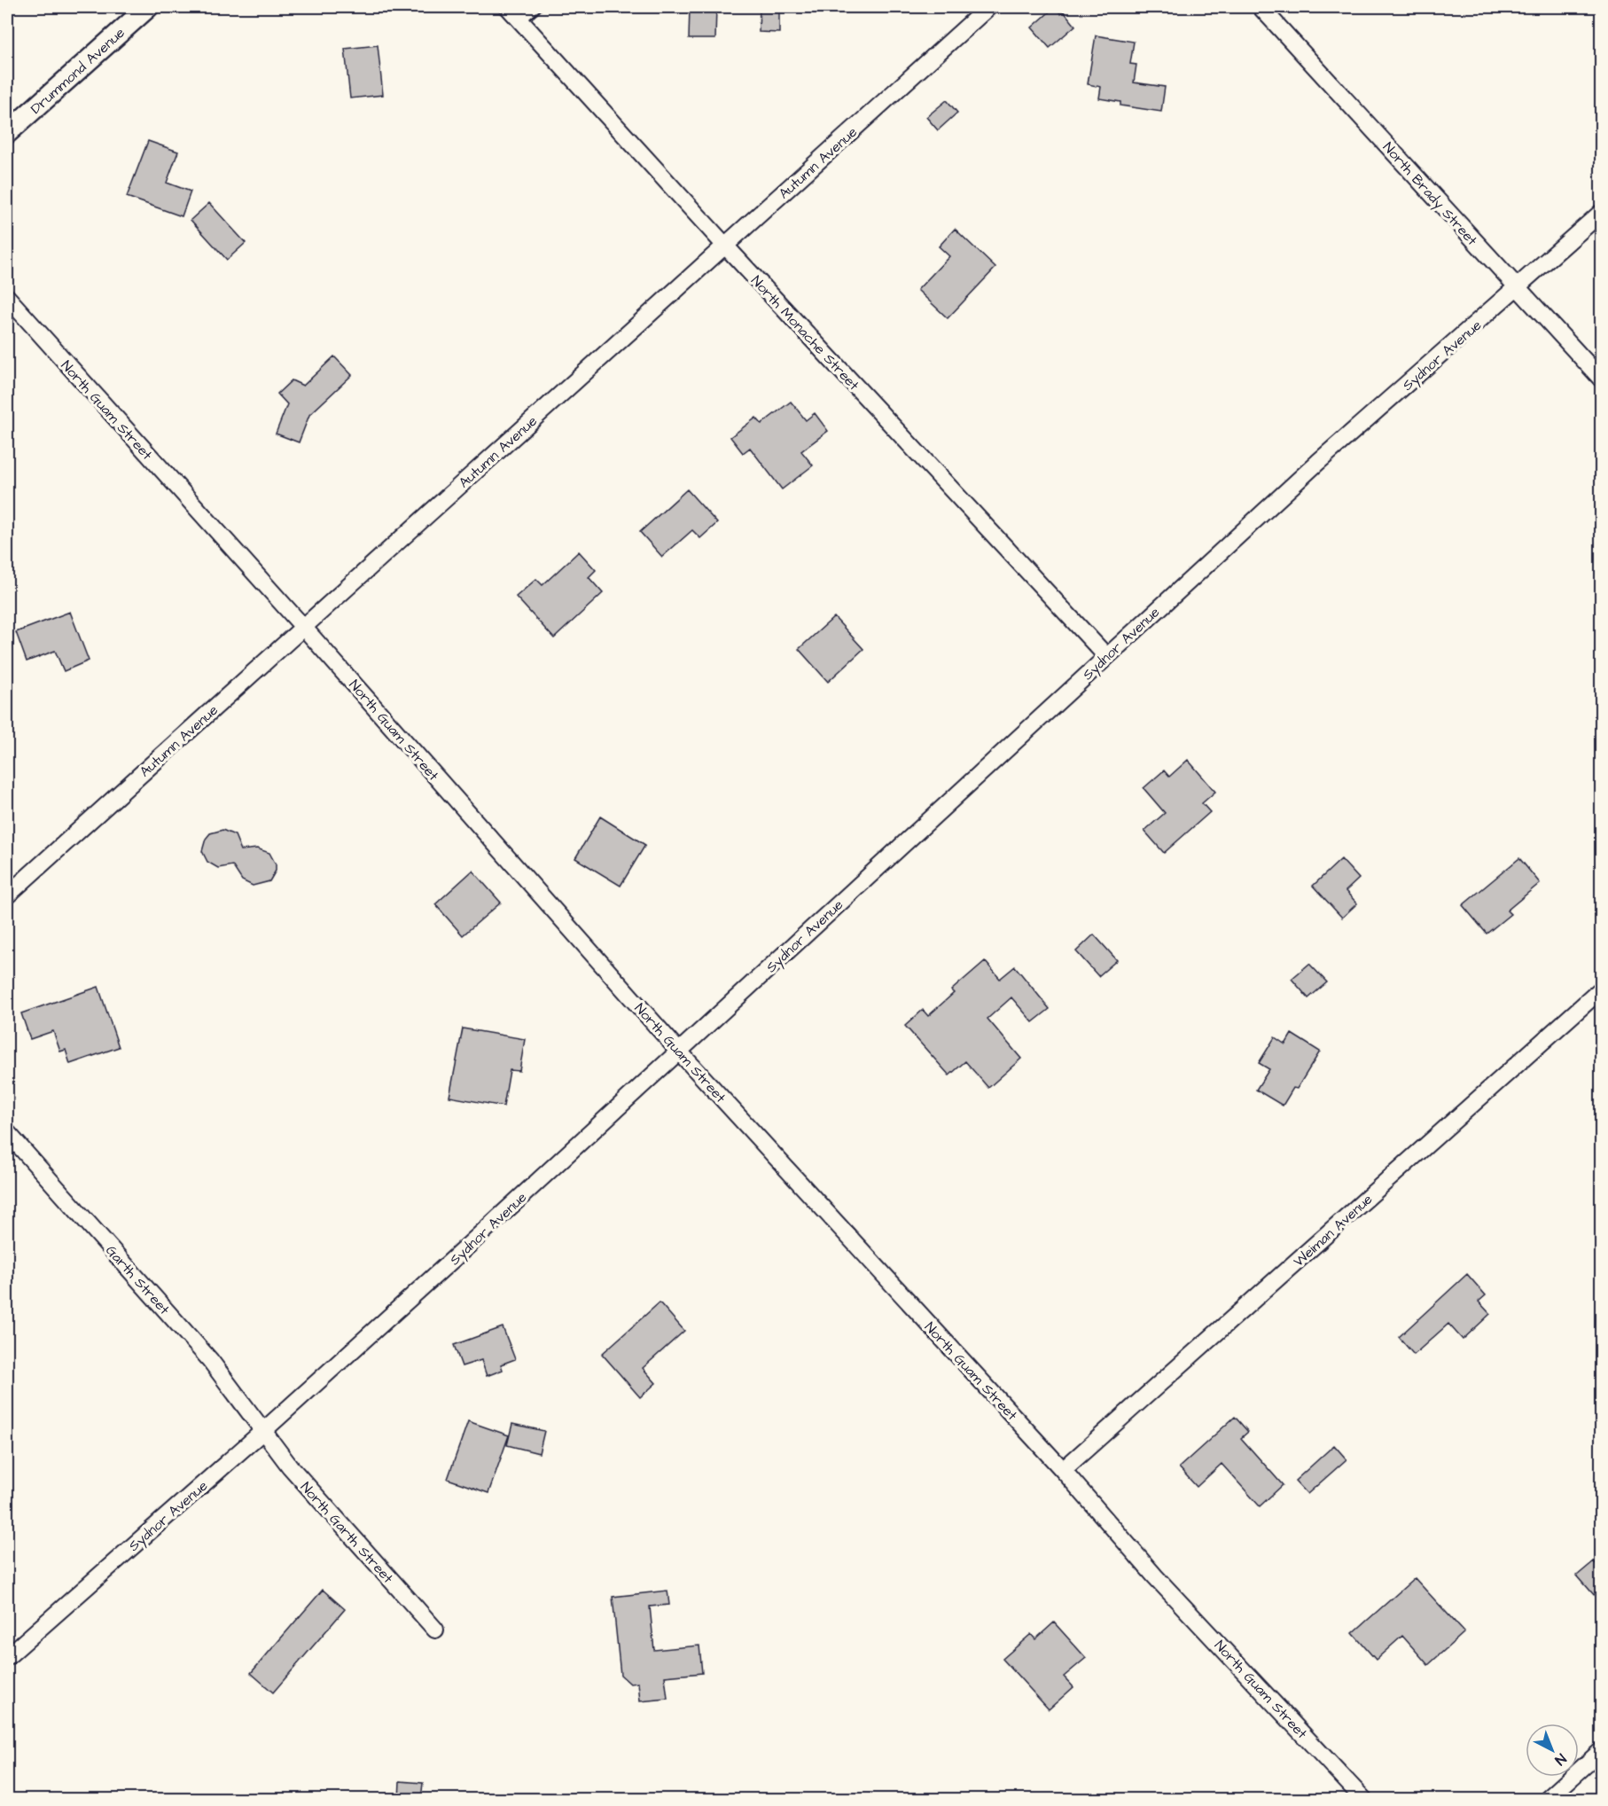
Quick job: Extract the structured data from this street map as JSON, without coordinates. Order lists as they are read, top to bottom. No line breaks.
{"streets":{"street":["Drummond Avenue","Autumn Avenue","North Brady Street","North Monache Street","Sydnor Avenue","North Guam Street","Weiman Avenue","Garth Street","North Garth Street"]},"crossings":[["Autumn Avenue","North Monache Street"],["Autumn Avenue","North Guam Street"],["North Brady Street","Sydnor Avenue"],["North Monache Street","Sydnor Avenue"],["Sydnor Avenue","North Guam Street"],["Sydnor Avenue","Garth Street"],["Sydnor Avenue","North Garth Street"],["North Guam Street","Weiman Avenue"],["Garth Street","North Garth Street"]],"north":"bottom right"}
